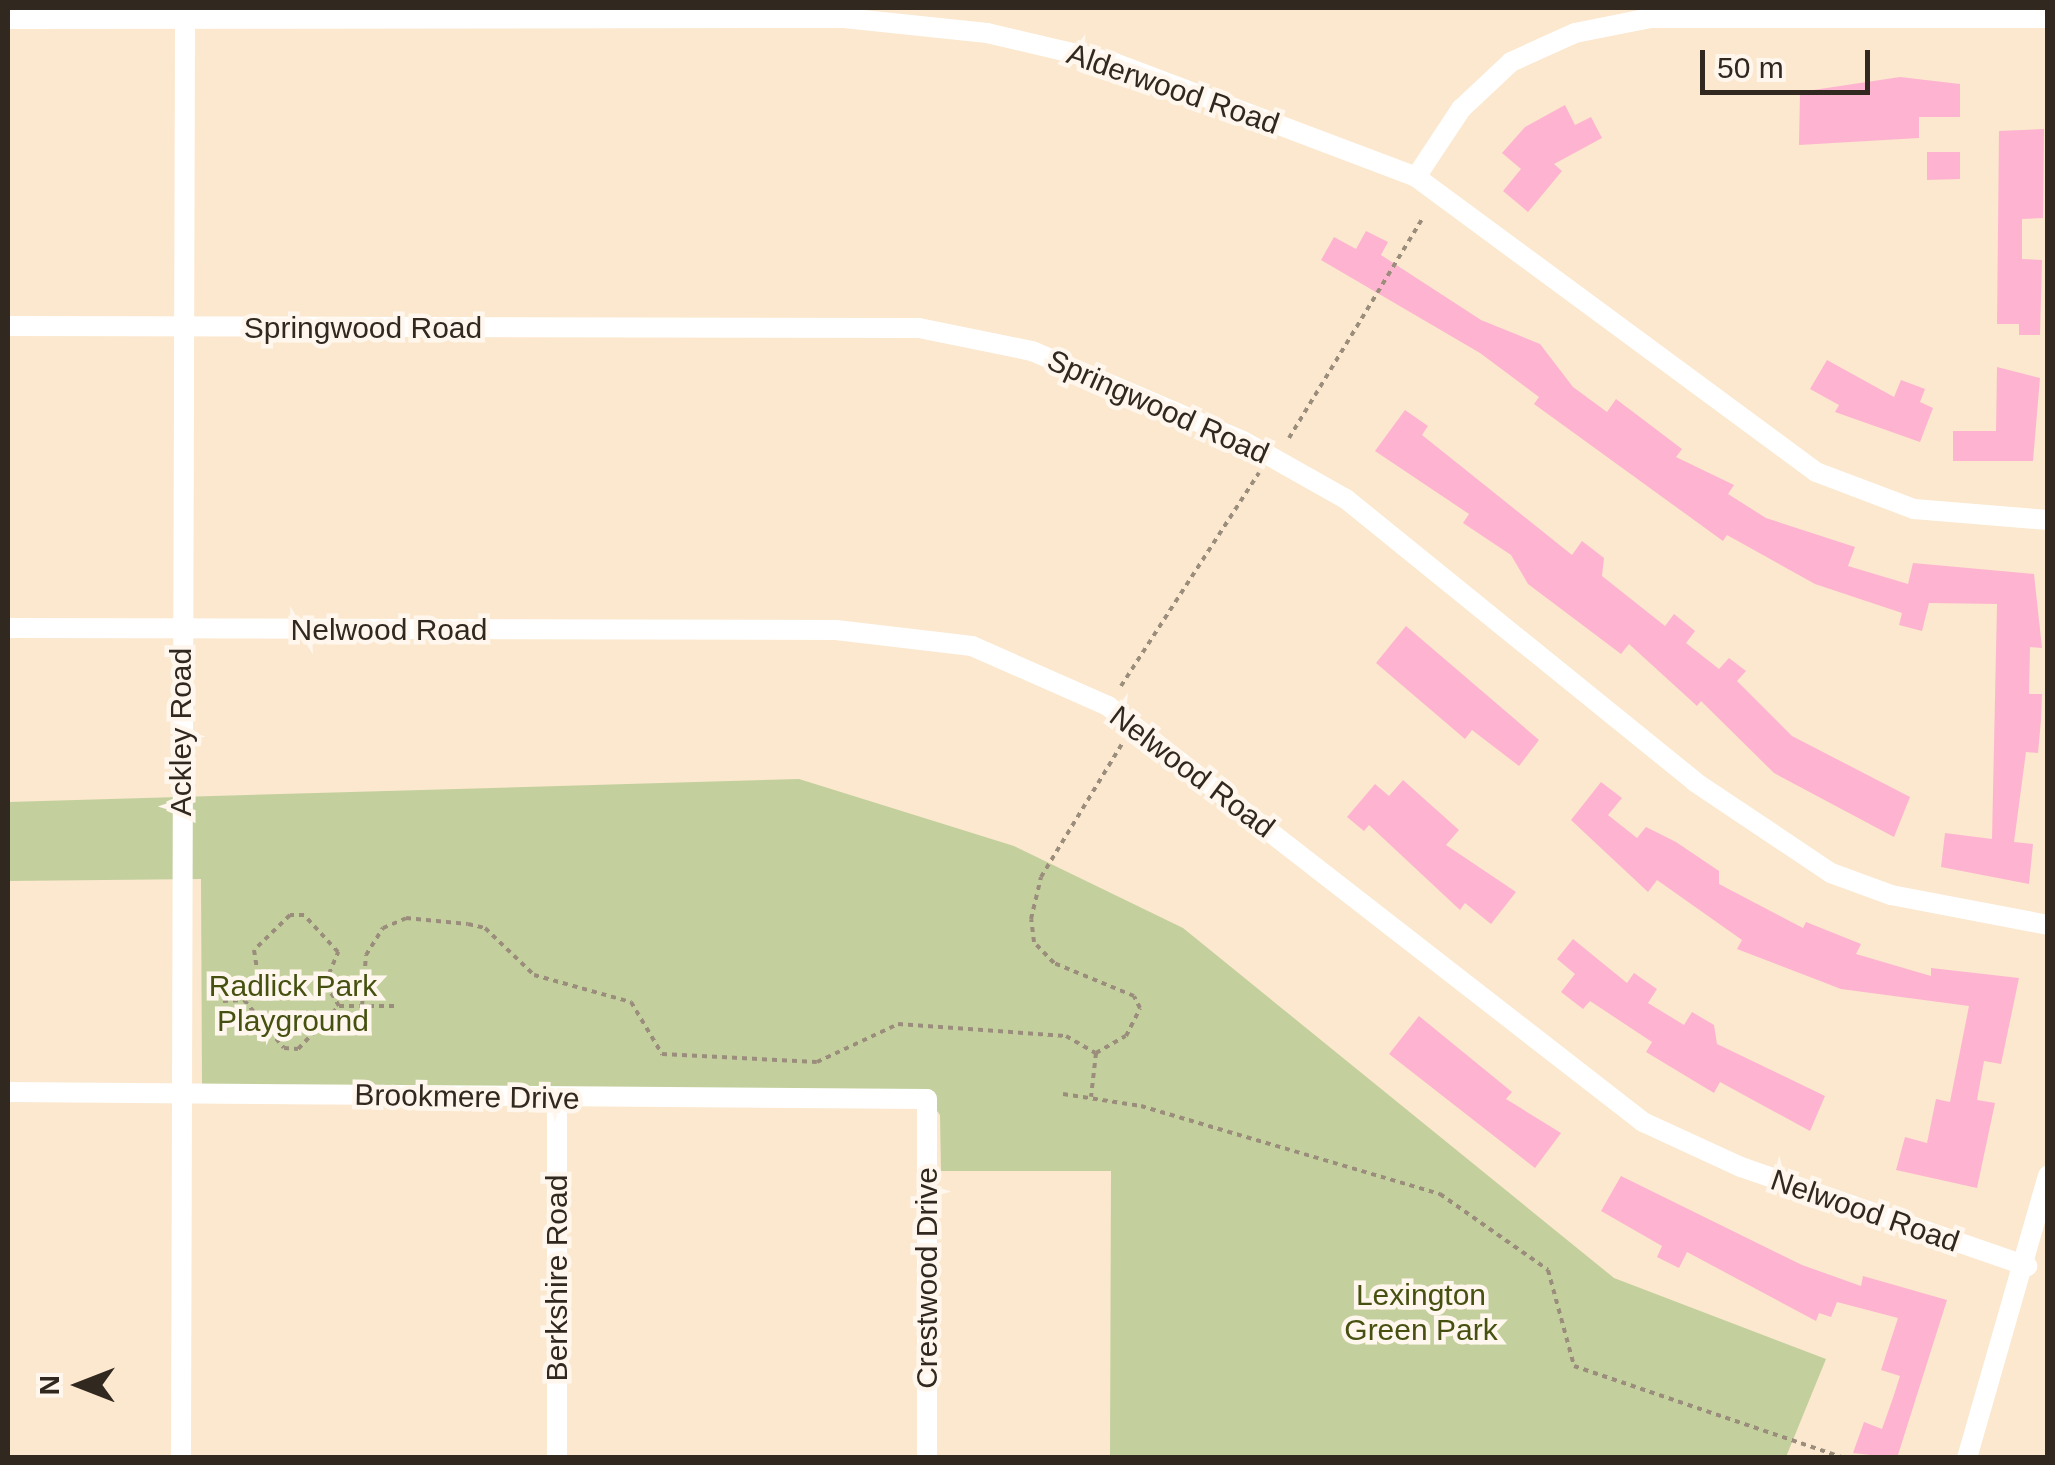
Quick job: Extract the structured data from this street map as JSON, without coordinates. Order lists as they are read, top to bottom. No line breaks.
{"streets":{"street":["Alderwood Road","Springwood Road","Nelwood Road","Ackley Road","Brookmere Drive","Berkshire Road","Crestwood Drive"]},"crossings":[["Alderwood Road","Ackley Road"],["Springwood Road","Ackley Road"],["Nelwood Road","Ackley Road"],["Ackley Road","Brookmere Drive"],["Brookmere Drive","Berkshire Road"],["Brookmere Drive","Crestwood Drive"]],"parks":["Radlick Park Playground","Lexington Green Park"],"scale_bar":"50 m","north":"left"}
